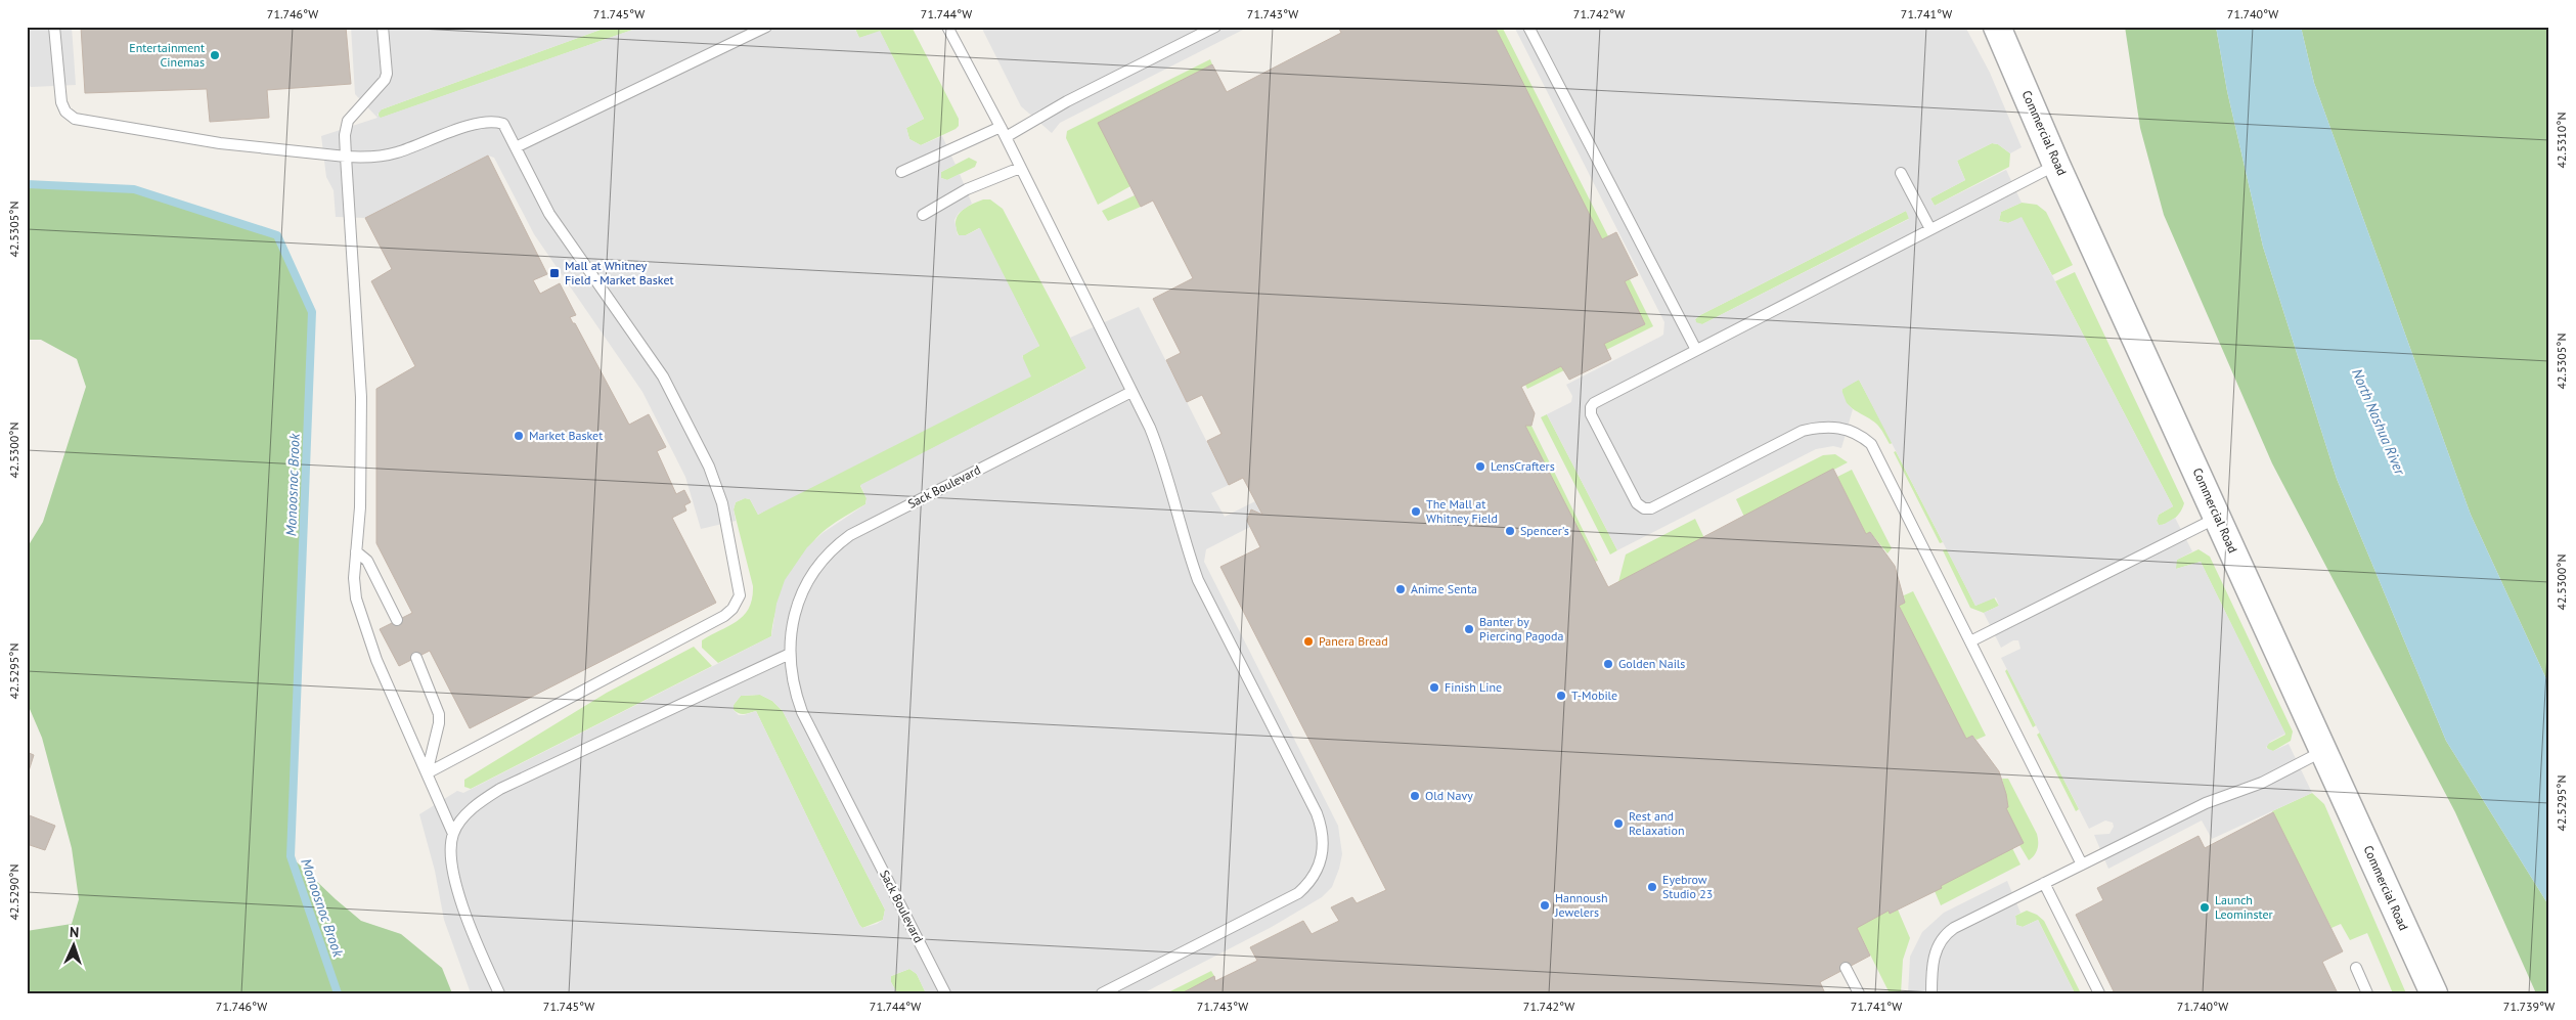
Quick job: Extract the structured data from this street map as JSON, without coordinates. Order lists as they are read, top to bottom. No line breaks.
{"streets":{"street":["Commercial Road"],"lane":["Sack Boulevard"]},"water":["North Nashua River","Monoosnoc Brook"],"places":{"other":["Entertainment Cinemas","Market Basket","LensCrafters","The Mall at Whitney Field","Spencer's","Anime Senta","Banter by Piercing Pagoda","Panera Bread","Golden Nails","Finish Line","T-Mobile","Old Navy","Rest and Relaxation","Eyebrow Studio 23","Hannoush Jewelers","Launch Leominster"],"transit":["Mall at Whitney Field - Market Basket"]},"north":"top","coordinates":["71.746°W","71.745°W","71.744°W","71.743°W","71.742°W","71.741°W","71.740°W","42.5310°N","42.5305°N","42.5300°N","42.5295°N","42.5290°N","71.739°W"]}
